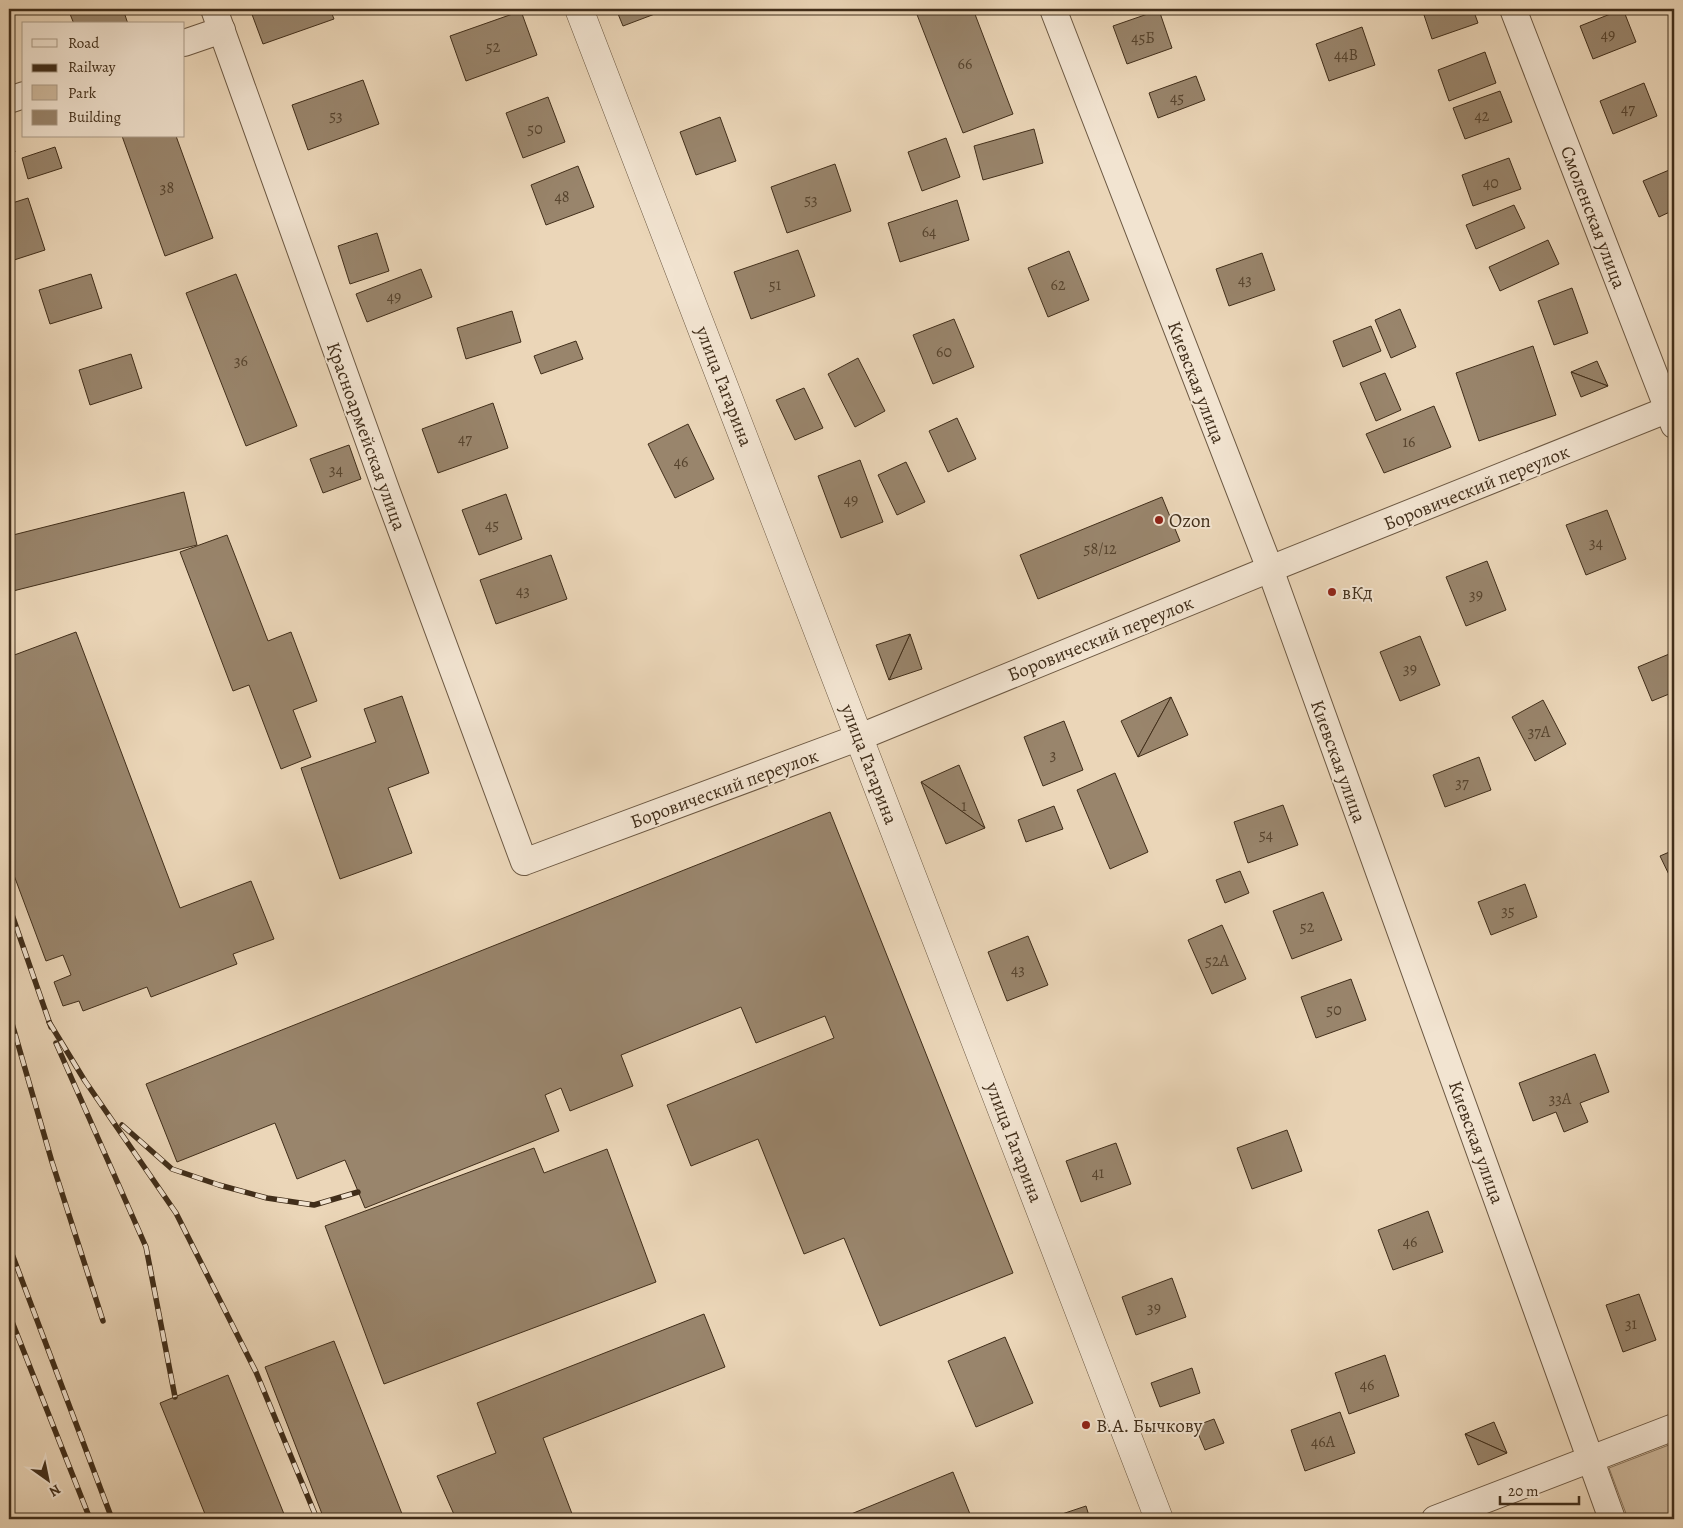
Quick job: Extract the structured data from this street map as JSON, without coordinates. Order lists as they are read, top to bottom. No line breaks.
{"streets":{"street":["Смоленская улица","Киевская улица","улица Гагарина","Красноармейская улица","Боровический переулок"]},"crossings":[["Смоленская улица","Боровический переулок"],["Киевская улица","Боровический переулок"],["улица Гагарина","Боровический переулок"],["Красноармейская улица","Боровический переулок"]],"places":["Ozon","вКд","В.А. Бычкову"],"house_numbers":["49","45Б","52","44В","66","45","47","53","42","50","40","38","48","53","64","43","51","62","49","60","36","47","16","46","34","49","45","34","58/12","43","39","39","37A","3","37","1","54","35","52","52А","43","50","33А","41","46","39","31","46","46А"],"legend":["Road","Railway","Park","Building"],"scale_bar":"20 m","north":"bottom right"}
